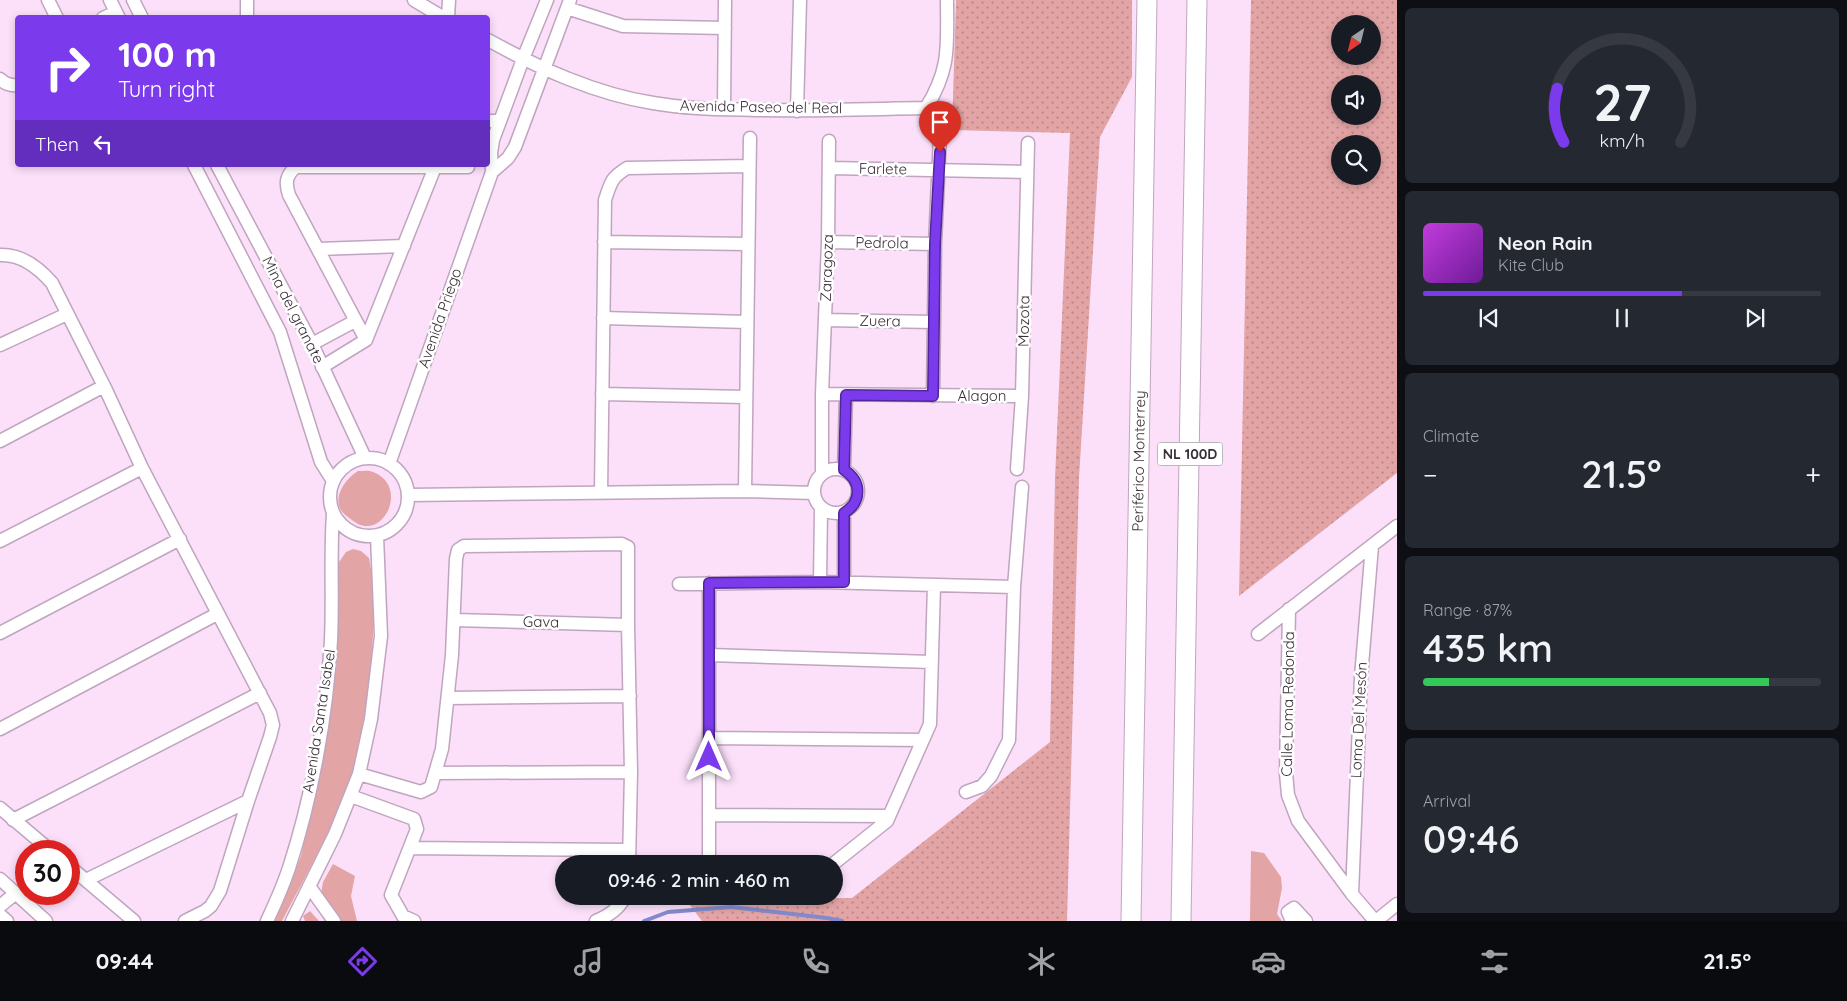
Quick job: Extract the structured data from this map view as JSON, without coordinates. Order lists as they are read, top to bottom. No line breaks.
{"streets":{"highway":["NL 100D","Periférico Monterrey"],"street":["Avenida Paseo del Real","Farlete","Pedrola","Zaragoza","Mina del granate","Avenida Priego","Zuera","Mozota","Alagon","Gava","Calle Loma Redonda","Loma Del Mesón","Avenida Santa Isabel"]},"crossings":[["Avenida Paseo del Real","Avenida Priego"],["Farlete","Zaragoza"],["Farlete","Mozota"],["Pedrola","Zaragoza"],["Zaragoza","Zuera"],["Zaragoza","Alagon"],["Mina del granate","Avenida Priego"],["Mina del granate","Avenida Santa Isabel"],["Avenida Priego","Avenida Santa Isabel"],["Mozota","Alagon"],["Calle Loma Redonda","Loma Del Mesón"]],"north":"bottom left","page":{"turn":["100 m","Turn right"],"then":"Then","song":["Neon Rain","Kite Club"],"tile":["Climate",["Range · 87%","435 km"],["Arrival","09:46"]],"heat":["−","21.5°","+"],"limit":"30","trip":"09:46 · 2 min · 460 m","tabs":["09:44","21.5°"],"gauge":["27","km/h"]}}
